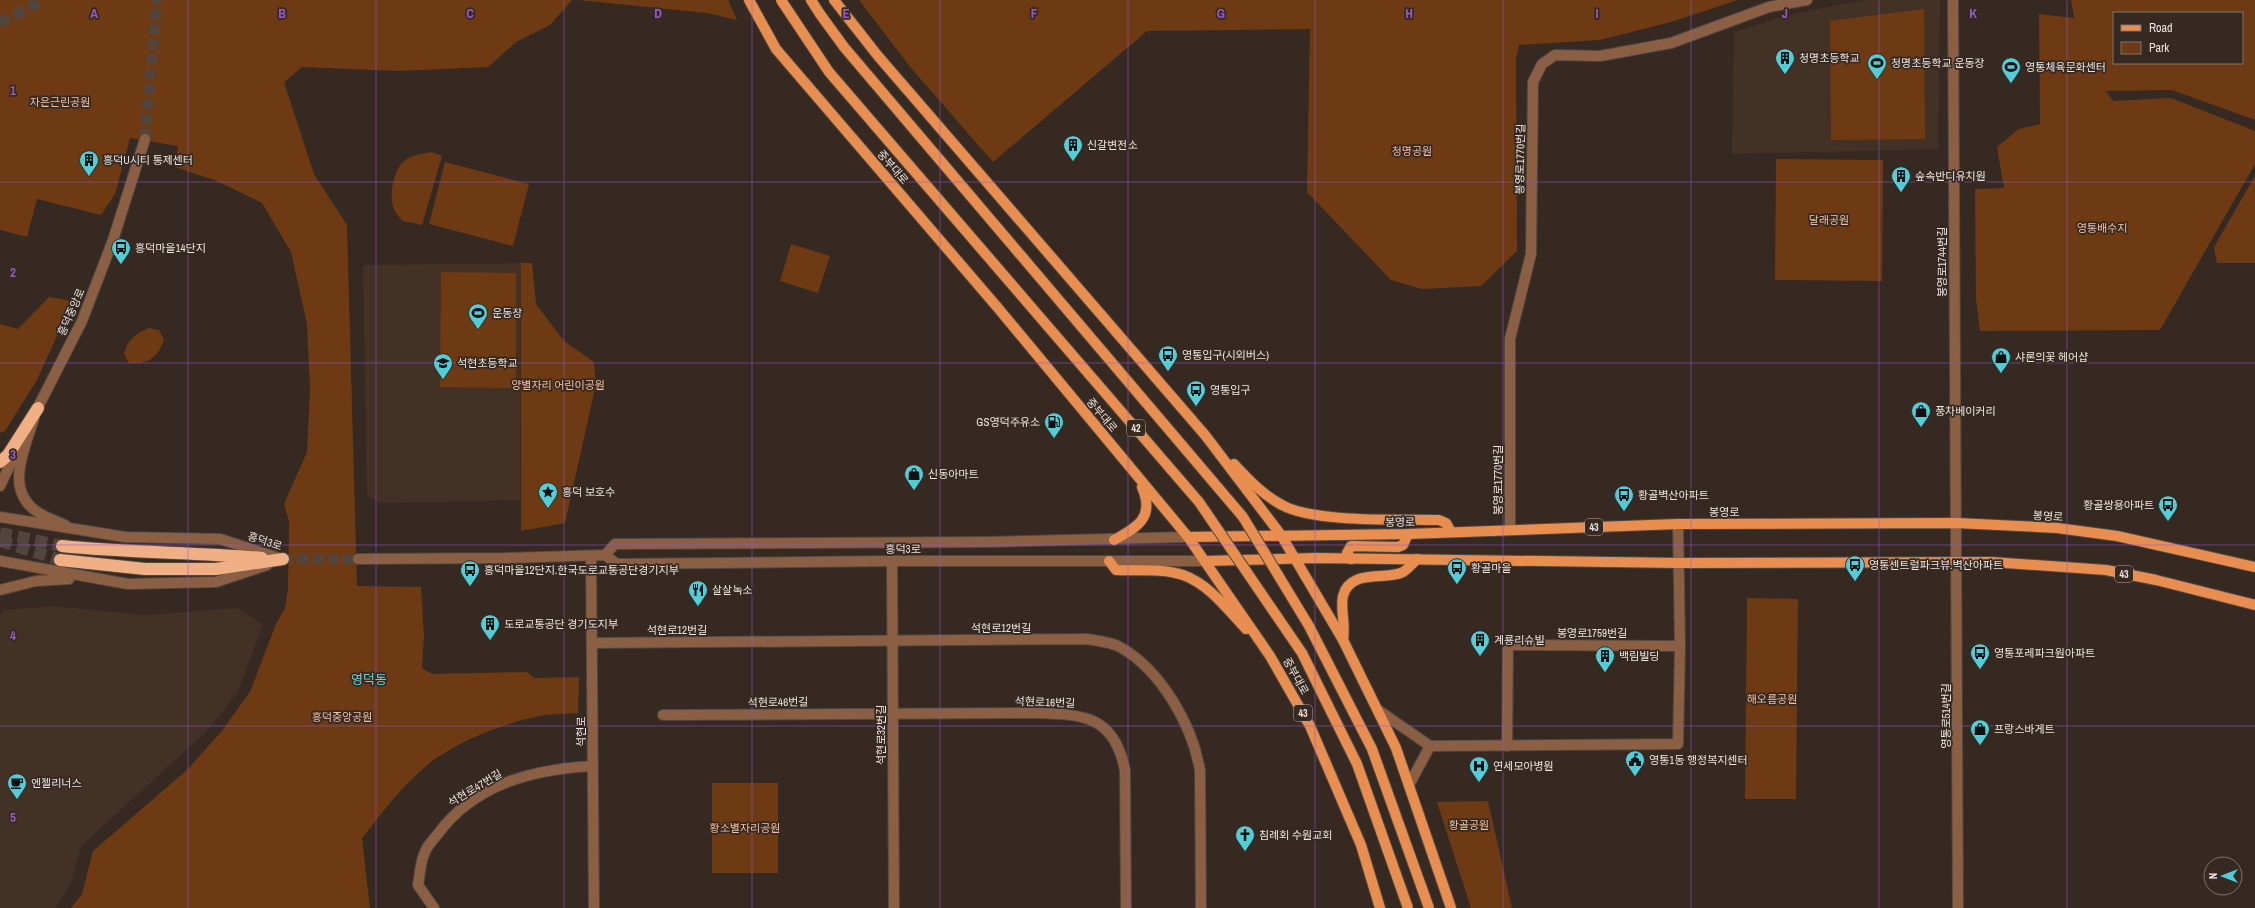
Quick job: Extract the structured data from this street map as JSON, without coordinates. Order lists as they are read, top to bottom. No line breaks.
{"streets":{"main road":["중부대로","42","봉영로","43"],"street":["봉영로1770번길","봉영로1744번길","흥덕중앙로","흥덕3로","석현로12번길","봉영로1759번길","석현로46번길","석현로16번길","영통로514번길","석현로","석현로32번길","석현로47번길"]},"crossings":[["봉영로1770번길","봉영로"],["중부대로","봉영로"],["중부대로","43"],["중부대로","흥덕3로"],["봉영로1744번길","봉영로"],["봉영로1744번길","영통로514번길"],["봉영로","흥덕3로"],["봉영로","영통로514번길"],["43","흥덕3로"],["43","영통로514번길"],["흥덕3로","석현로32번길"],["석현로12번길","석현로"],["석현로12번길","석현로32번길"],["석현로46번길","석현로16번길"],["석현로46번길","석현로32번길"],["석현로16번길","석현로32번길"],["석현로","석현로47번길"]],"districts":["영덕동"],"parks":["자은근린공원","청명공원","달래공원","영통배수지","양별자리 어린이공원","해오름공원","흥덕중앙공원","황골공원","황소별자리공원"],"places":{"building":["청명초등학교","신갈변전소","흥덕U시티 통제센터","숲속반디유치원","도로교통공단 경기도지부","계룡리슈빌","백림빌딩"],"sports":["청명초등학교 운동장","영통체육문화센터","운동장"],"bus stop":["흥덕마을14단지","영통입구(시외버스)","영통입구","황골벽산아파트","황골쌍용아파트","영통센트럴파크뷰.벽산아파트","황골마을","흥덕마을12단지.한국도로교통공단경기지부","영통포레파크원아파트"],"shop":["샤론의꽃 헤어샵","풍차베이커리","신동아마트","프랑스바게트"],"school or university":["석현초등학교"],"fuel station":["GS영덕주유소"],"place":["흥덕 보호수"],"restaurant":["살살녹소"],"public building":["영통1동 행정복지센터"],"hospital":["연세모아병원"],"cafe":["엔젤리너스"],"church":["침례회 수원교회"]},"legend":["Road","Park"],"north":"left","grid":{"columns":["A","B","C","D","E","F","G","H","I","J","K"],"rows":["1","2","3","4","5"]}}
